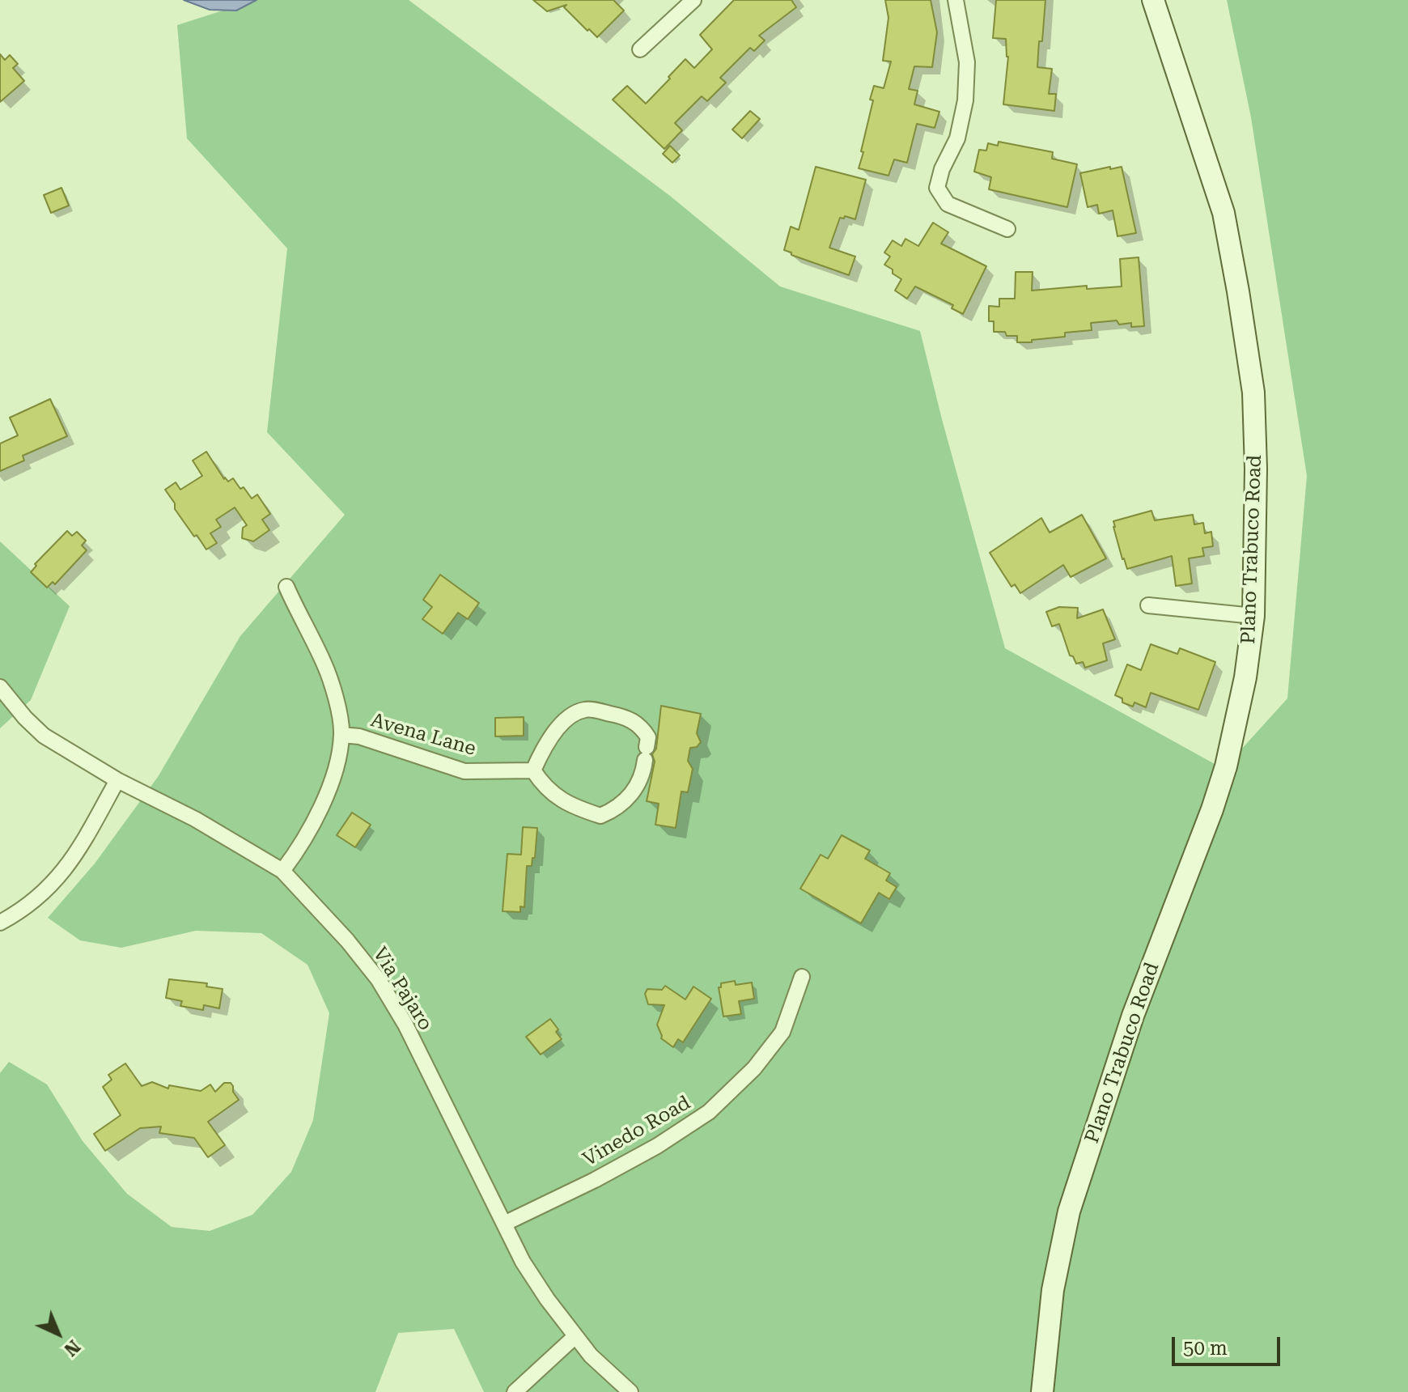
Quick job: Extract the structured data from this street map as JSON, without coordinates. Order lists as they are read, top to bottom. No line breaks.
{"streets":{"street":["Plano Trabuco Road","Avena Lane","Via Pajaro","Vinedo Road"]},"crossings":[["Via Pajaro","Vinedo Road"]],"scale_bar":"50 m","north":"bottom right"}
